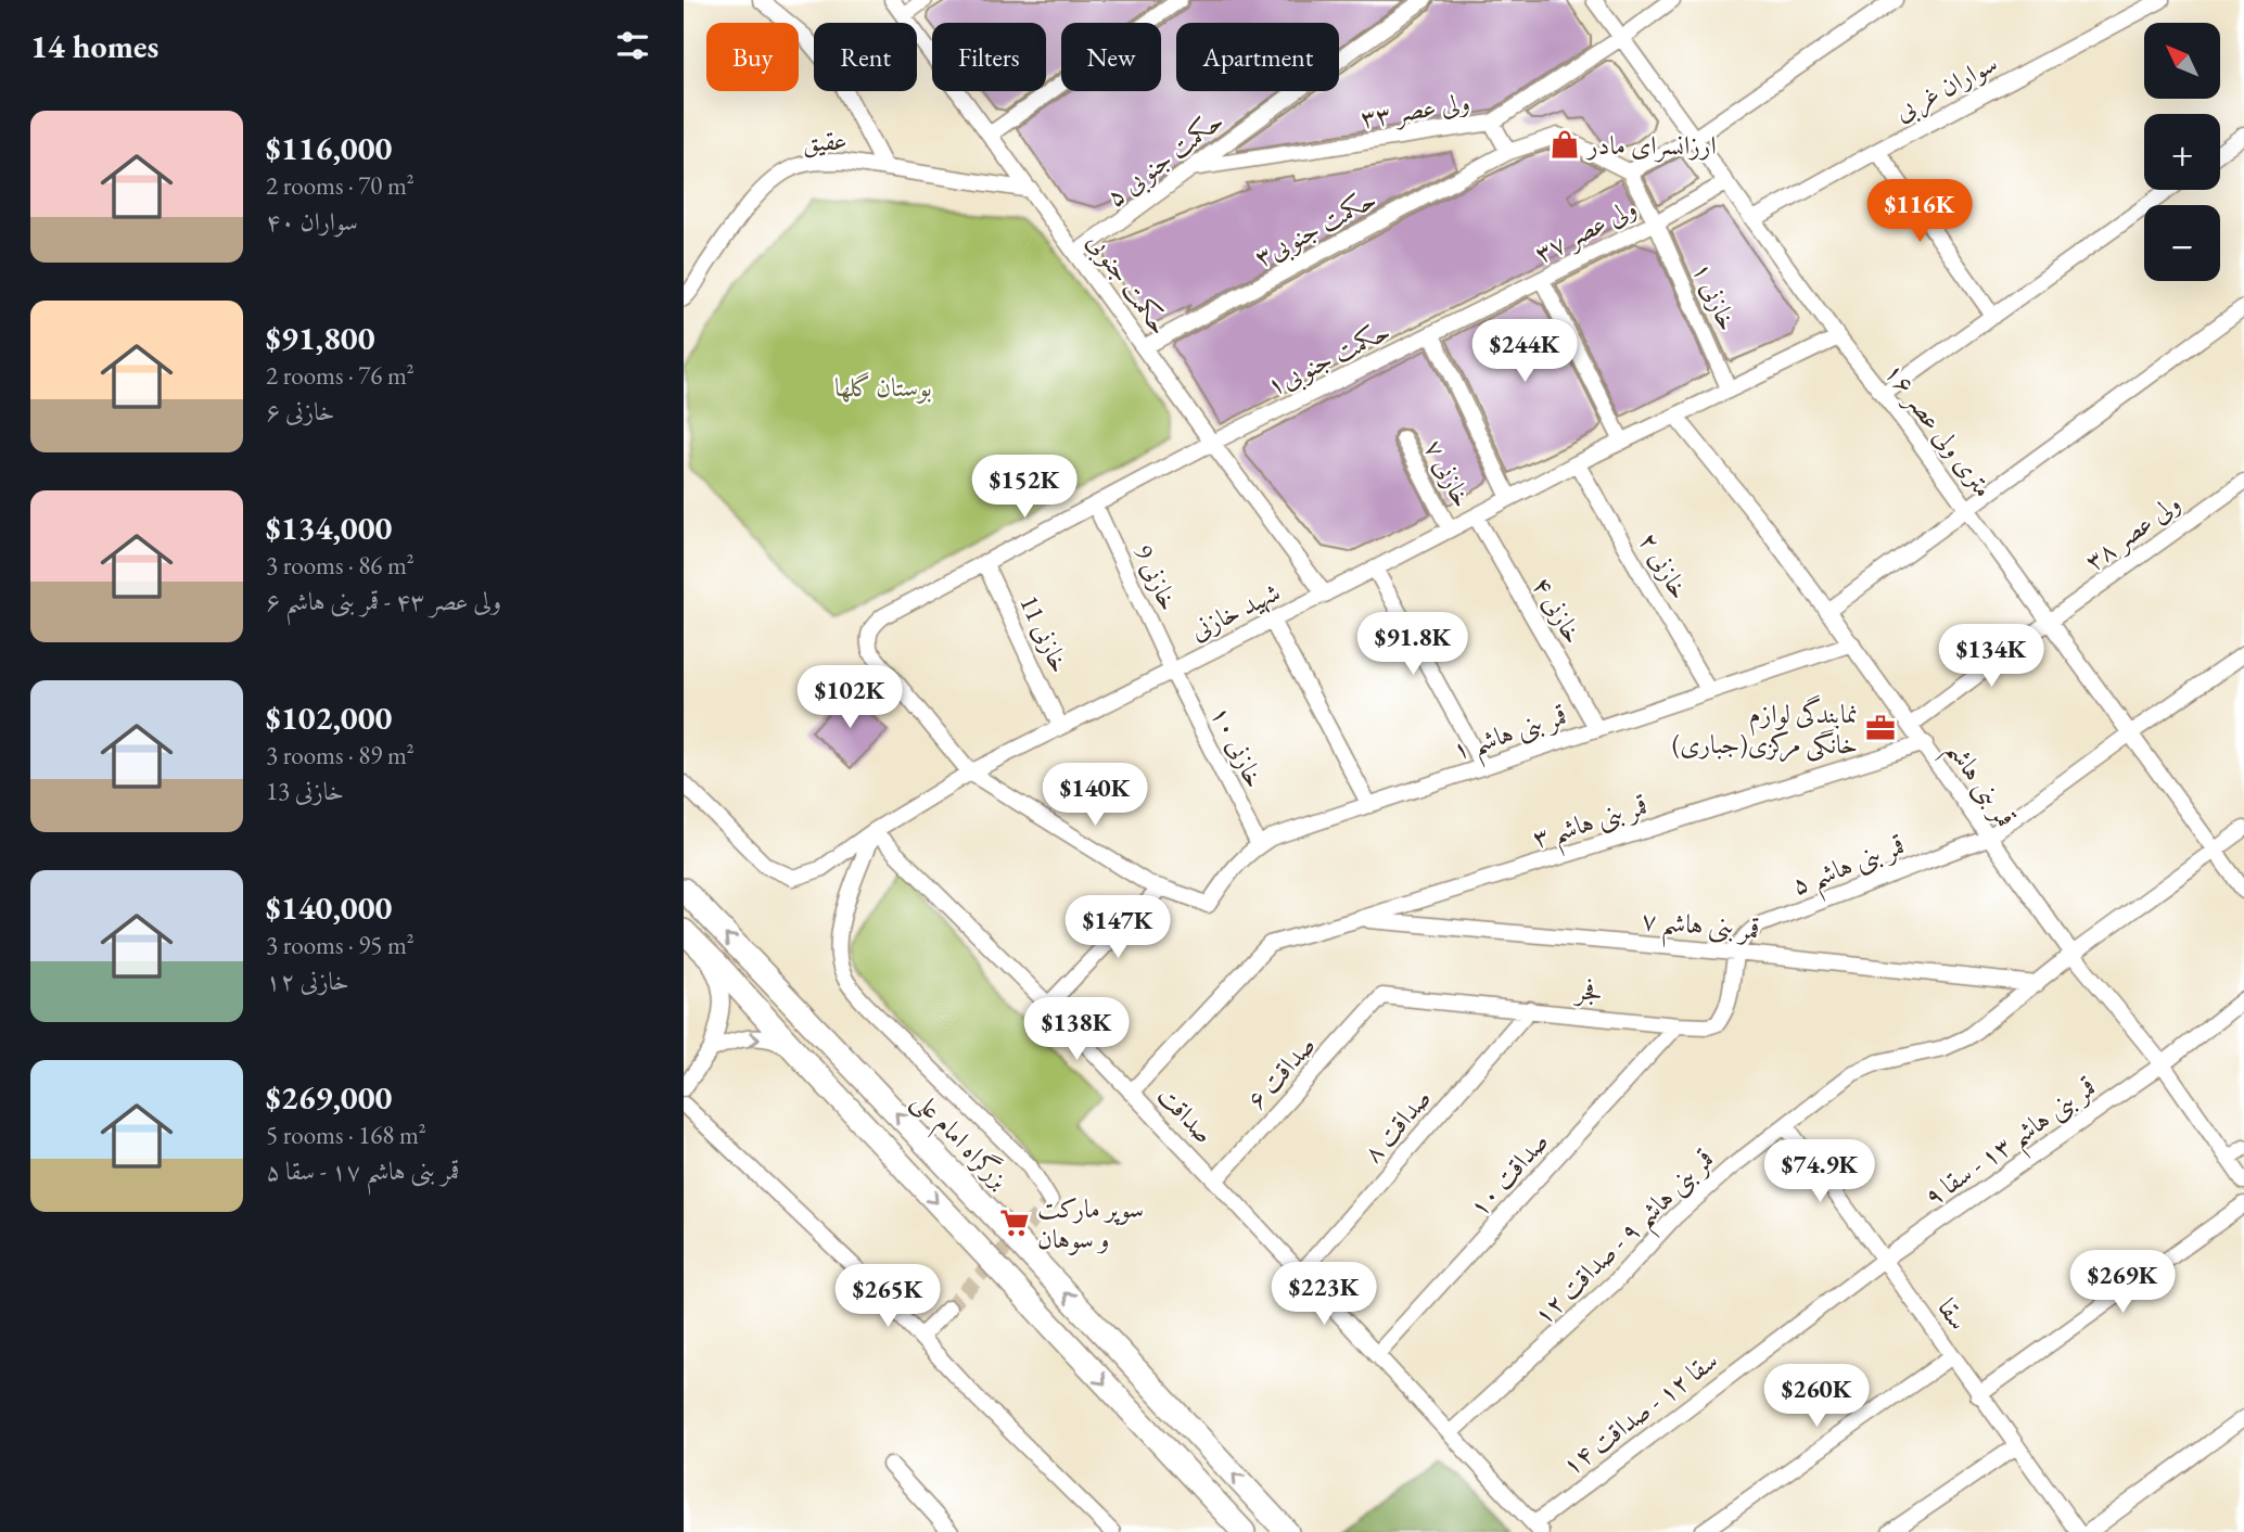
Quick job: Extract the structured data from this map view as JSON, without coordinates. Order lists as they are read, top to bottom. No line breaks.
{"streets":{"highway":["بزرگراه امام علی"],"street":["سواران غربی","ولی عصر ۳۳","عقیق","حکمت جنوبی ۵","حکمت جنوبی۳","ولی عصر ۳۷","حکمت جنوبی","خازنی ۱","حکمت جنوبی۱","۱۶ متری ولی عصر","خازنی ۷","ولی عصر ۳۸","خازنی ۲","خازنی 9","خازنی ۴","شهید خازنی","خازنی 11","قمر بنی هاشم ۱","خازنی ۱۰","قمر بنی هاشم","قمر بنی هاشم ۳","قمر بنی هاشم ۵","قمر بنی هاشم ۷","فجر","صداقت ۶","صداقت","صداقت ۸","قمر بنی هاشم ۱۳ - سقا ۹","صداقت ۱۰","قمر بنی هاشم ۹ - صداقت ۱۲","سقا","سقا ۱۲ - صداقت ۱۴"]},"crossings":[["سواران غربی","۱۶ متری ولی عصر"],["ولی عصر ۳۳","حکمت جنوبی ۵"],["ولی عصر ۳۳","۱۶ متری ولی عصر"],["عقیق","حکمت جنوبی"],["حکمت جنوبی ۵","حکمت جنوبی"],["حکمت جنوبی۳","حکمت جنوبی"],["حکمت جنوبی۳","خازنی ۱"],["ولی عصر ۳۷","خازنی ۱"],["ولی عصر ۳۷","حکمت جنوبی۱"],["ولی عصر ۳۷","۱۶ متری ولی عصر"],["حکمت جنوبی","حکمت جنوبی۱"],["حکمت جنوبی","شهید خازنی"],["خازنی ۱","شهید خازنی"],["حکمت جنوبی۱","خازنی 9"],["حکمت جنوبی۱","شهید خازنی"],["حکمت جنوبی۱","خازنی 11"],["۱۶ متری ولی عصر","ولی عصر ۳۸"],["۱۶ متری ولی عصر","شهید خازنی"],["۱۶ متری ولی عصر","قمر بنی هاشم ۵"],["۱۶ متری ولی عصر","قمر بنی هاشم ۹ - صداقت ۱۲"],["خازنی ۷","شهید خازنی"],["ولی عصر ۳۸","قمر بنی هاشم"],["خازنی ۲","شهید خازنی"],["خازنی ۲","قمر بنی هاشم ۱"],["خازنی 9","شهید خازنی"],["خازنی 9","خازنی ۱۰"],["خازنی ۴","شهید خازنی"],["خازنی ۴","قمر بنی هاشم ۱"],["شهید خازنی","خازنی 11"],["شهید خازنی","خازنی ۱۰"],["شهید خازنی","قمر بنی هاشم"],["شهید خازنی","صداقت"],["قمر بنی هاشم ۱","خازنی ۱۰"],["قمر بنی هاشم ۱","قمر بنی هاشم"],["قمر بنی هاشم","قمر بنی هاشم ۳"],["قمر بنی هاشم","قمر بنی هاشم ۵"],["قمر بنی هاشم","قمر بنی هاشم ۱۳ - سقا ۹"],["قمر بنی هاشم","قمر بنی هاشم ۹ - صداقت ۱۲"],["قمر بنی هاشم ۳","قمر بنی هاشم ۷"],["قمر بنی هاشم ۳","صداقت"],["قمر بنی هاشم ۵","قمر بنی هاشم ۷"],["قمر بنی هاشم ۵","فجر"],["قمر بنی هاشم ۷","فجر"],["قمر بنی هاشم ۷","قمر بنی هاشم ۹ - صداقت ۱۲"],["فجر","صداقت ۶"],["فجر","صداقت ۸"],["فجر","صداقت ۱۰"],["صداقت ۶","صداقت"],["صداقت","صداقت ۸"],["صداقت","صداقت ۱۰"],["قمر بنی هاشم ۱۳ - سقا ۹","سقا"],["قمر بنی هاشم ۱۳ - سقا ۹","سقا ۱۲ - صداقت ۱۴"],["قمر بنی هاشم ۹ - صداقت ۱۲","سقا"],["سقا","سقا ۱۲ - صداقت ۱۴"]],"parks":["بوستان گلها"],"places":{"shop":["ارزانسرای مادر"],"office":["نمایندگی لوازم خانگی مرکزی(جباری)"],"supermarket":["سوپر مارکت و سوهان"]},"north":"top left","page":{"heading":"14 homes","map_buttons":["+","−"],"chip":["Buy","Rent","Filters","New","Apartment"],"list":[{"name":"$116,000","note":"2 rooms · 70 m² · سواران ۴۰"},{"name":"$91,800","note":"2 rooms · 76 m² · خازنی ۶"},{"name":"$134,000","note":"3 rooms · 86 m² · ولی عصر ۴۳ - قمر بنی هاشم ۶"},{"name":"$102,000","note":"3 rooms · 89 m² · خازنی 13"},{"name":"$140,000","note":"3 rooms · 95 m² · خازنی ۱۲"},{"name":"$269,000","note":"5 rooms · 168 m² · قمر بنی هاشم ۱۷ - سقا ۵"}],"price":["$116K","$244K","$152K","$91.8K","$134K","$102K","$140K","$147K","$138K","$74.9K","$269K","$223K","$265K","$260K"]}}
